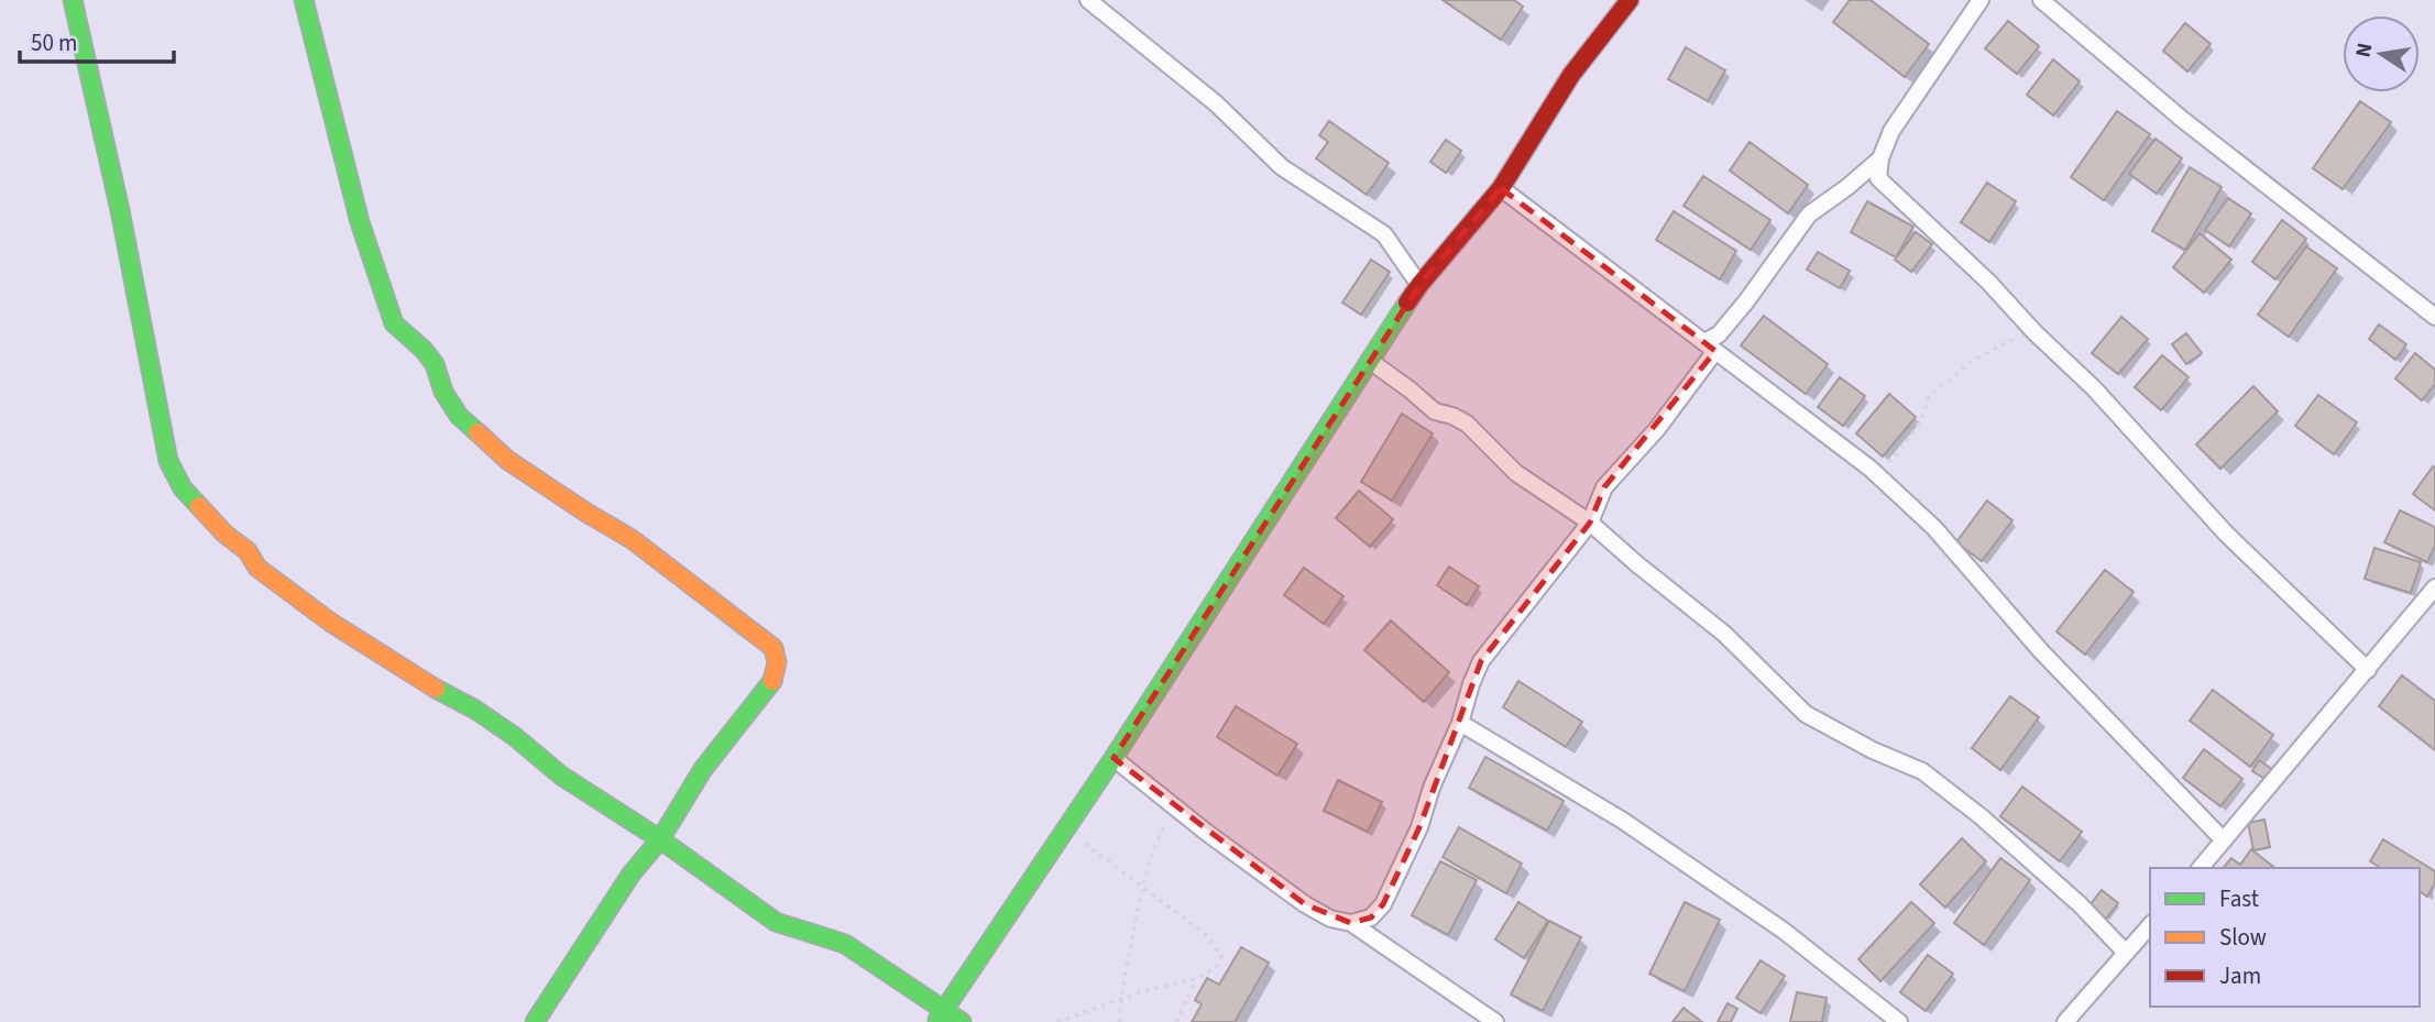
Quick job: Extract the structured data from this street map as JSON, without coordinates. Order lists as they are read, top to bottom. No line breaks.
{"legend":["Fast","Slow","Jam"],"scale_bar":"50 m","north":"left"}
